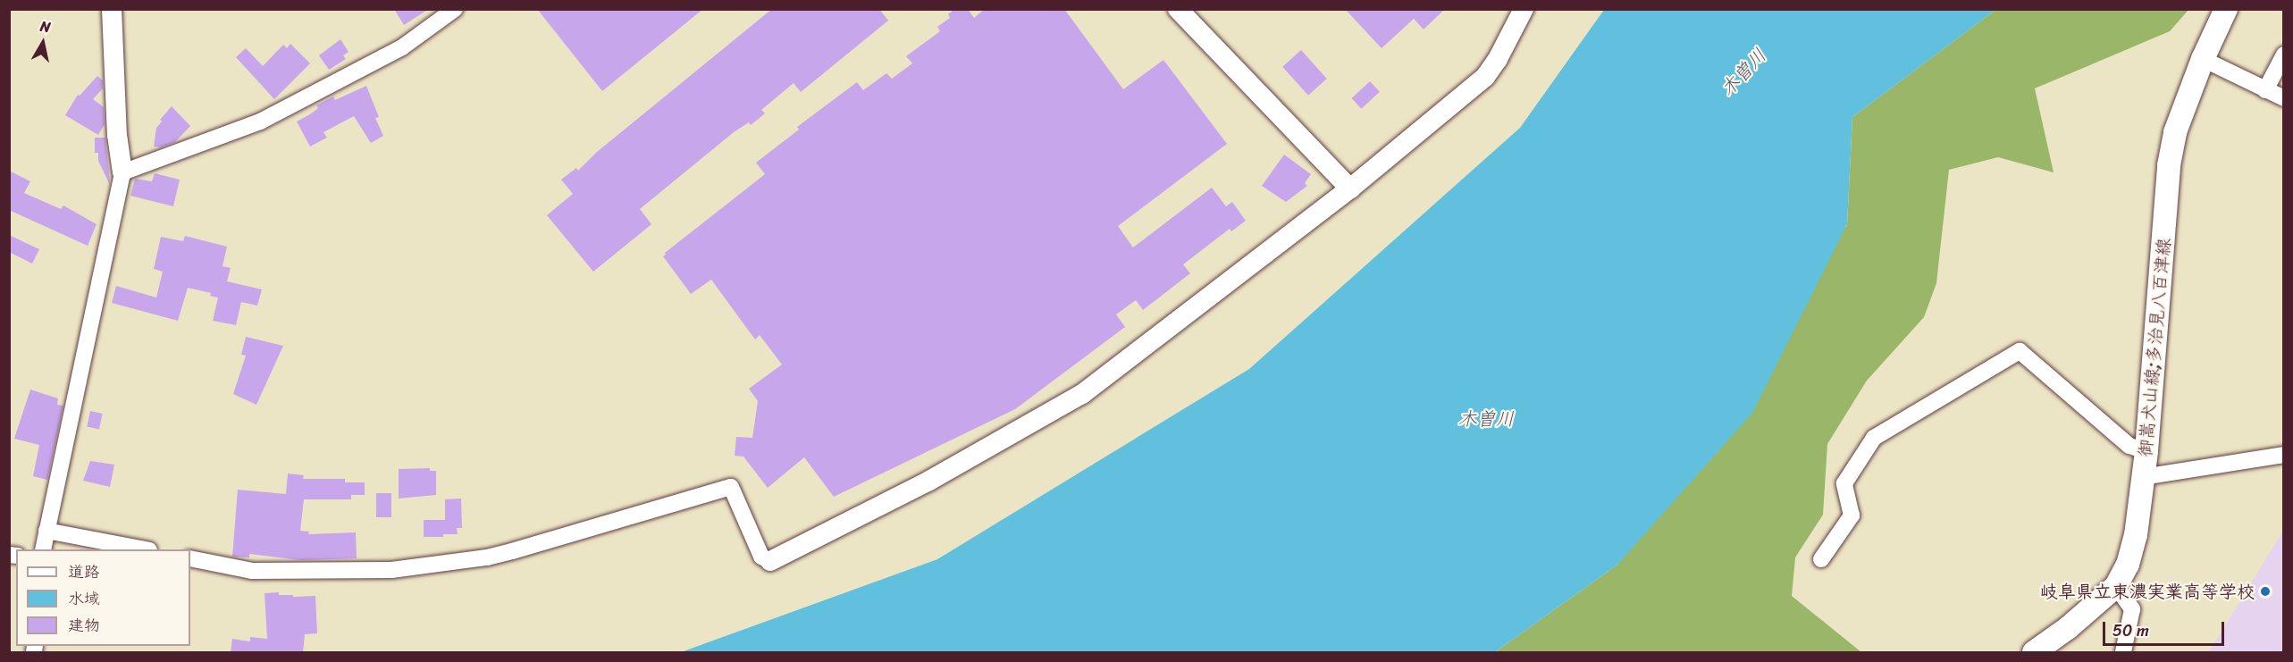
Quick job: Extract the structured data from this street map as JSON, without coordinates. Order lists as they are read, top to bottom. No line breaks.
{"streets":{"main road":["御嵩犬山線;多治見八百津線"]},"water":["木曽川"],"places":["岐阜県立東濃実業高等学校"],"legend":["道路","水域","建物"],"scale_bar":"50 m","north":"top"}
